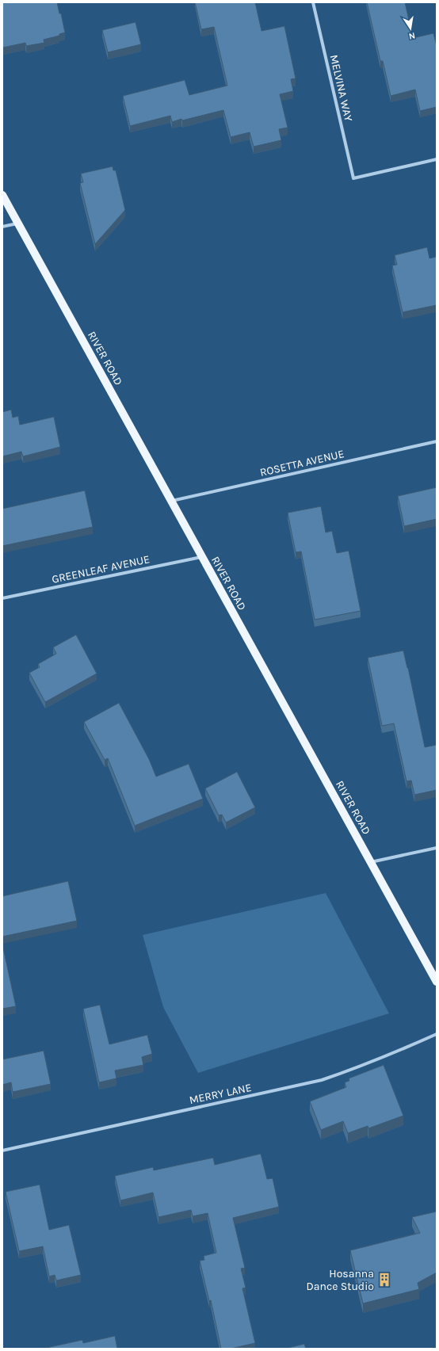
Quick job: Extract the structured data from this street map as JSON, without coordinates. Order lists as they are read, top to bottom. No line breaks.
{"streets":{"main road":["RIVER ROAD"],"street":["MELVINA WAY","ROSETTA AVENUE","GREENLEAF AVENUE","MERRY LANE"]},"crossings":[["RIVER ROAD","ROSETTA AVENUE"],["RIVER ROAD","GREENLEAF AVENUE"]],"places":{"building":["Hosanna Dance Studio"]},"north":"bottom"}
